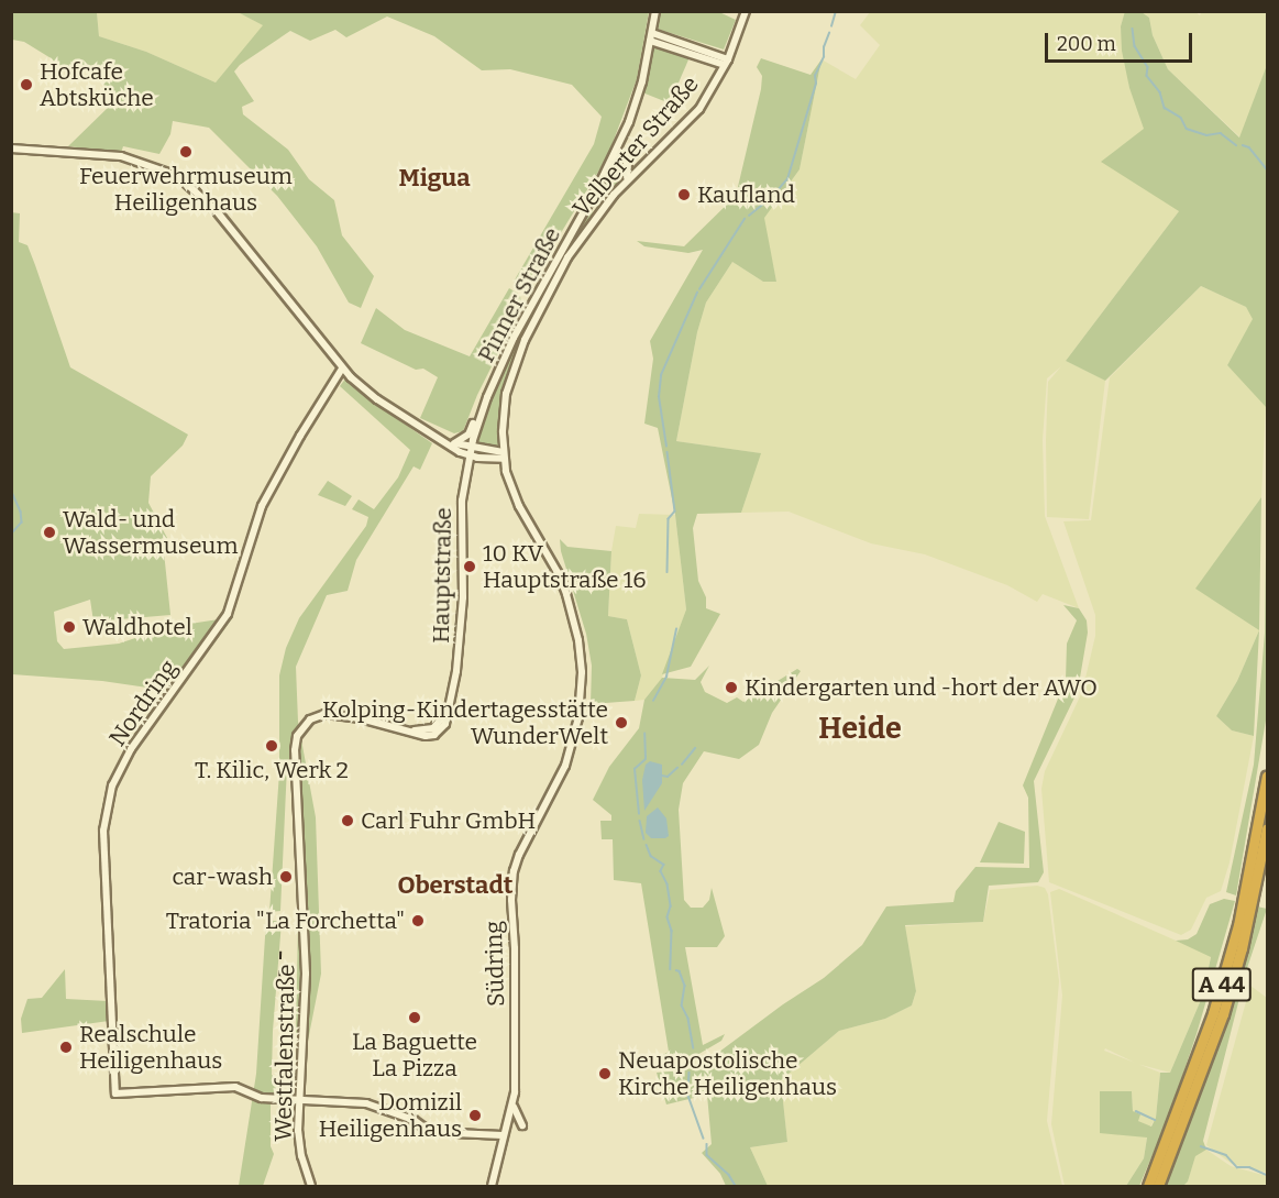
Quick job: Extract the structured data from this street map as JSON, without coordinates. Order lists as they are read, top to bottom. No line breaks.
{"streets":{"highway":["A 44"],"street":["Velberter Straße","Pinner Straße","Hauptstraße","Nordring","Südring","Westfalenstraße"]},"crossings":[["Velberter Straße","Südring"],["Pinner Straße","Hauptstraße"],["Hauptstraße","Westfalenstraße"],["Nordring","Westfalenstraße"]],"districts":["Migua","Heide","Oberstadt"],"places":["Hofcafe Abtsküche","Feuerwehrmuseum Heiligenhaus","Kaufland","Wald- und Wassermuseum","10 KV Hauptstraße 16","Waldhotel","Kindergarten und -hort der AWO","Kolping-Kindertagesstätte WunderWelt","T. Kilic, Werk 2","Carl Fuhr GmbH","car-wash","Tratoria \"La Forchetta\"","La Baguette La Pizza","Realschule Heiligenhaus","Neuapostolische Kirche Heiligenhaus","Domizil Heiligenhaus"],"scale_bar":"200 m"}
